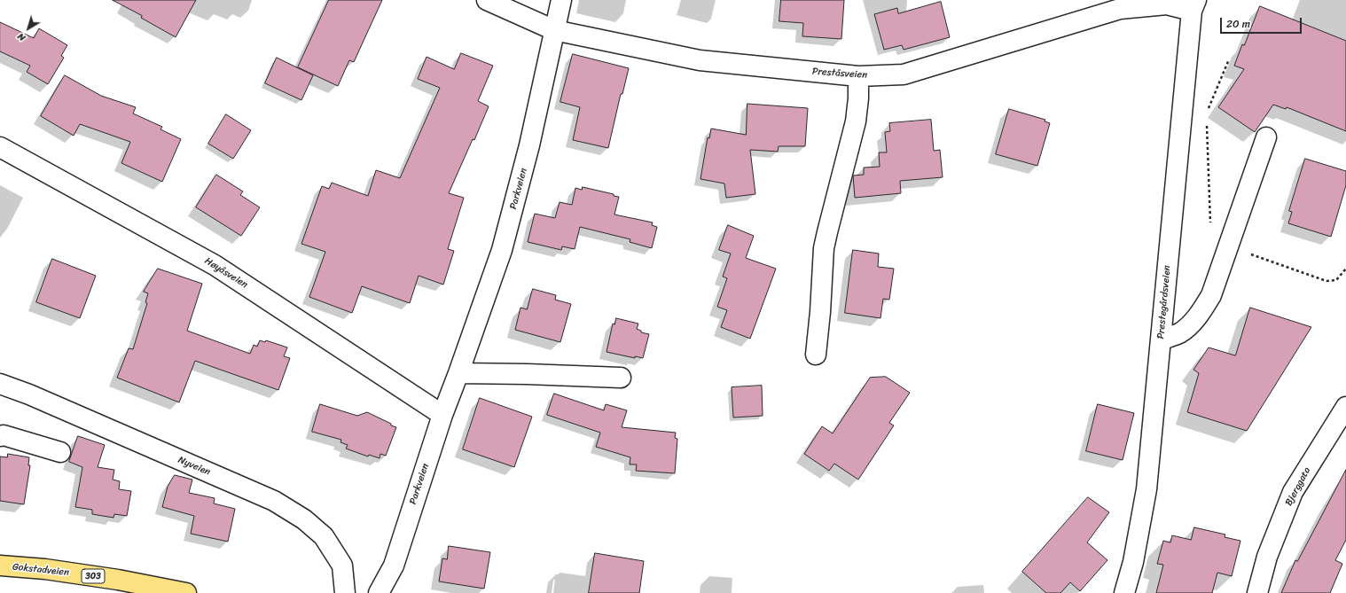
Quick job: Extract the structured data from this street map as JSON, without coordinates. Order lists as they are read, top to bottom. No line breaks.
{"streets":{"main road":["Gokstadveien","303"],"street":["Preståsveien","Parkveien","Høyåsveien","Prestegårdsveien","Nyveien","Bjerggata"]},"crossings":[["Preståsveien","Parkveien"],["Preståsveien","Prestegårdsveien"],["Parkveien","Høyåsveien"]],"scale_bar":"20 m","north":"bottom left"}
